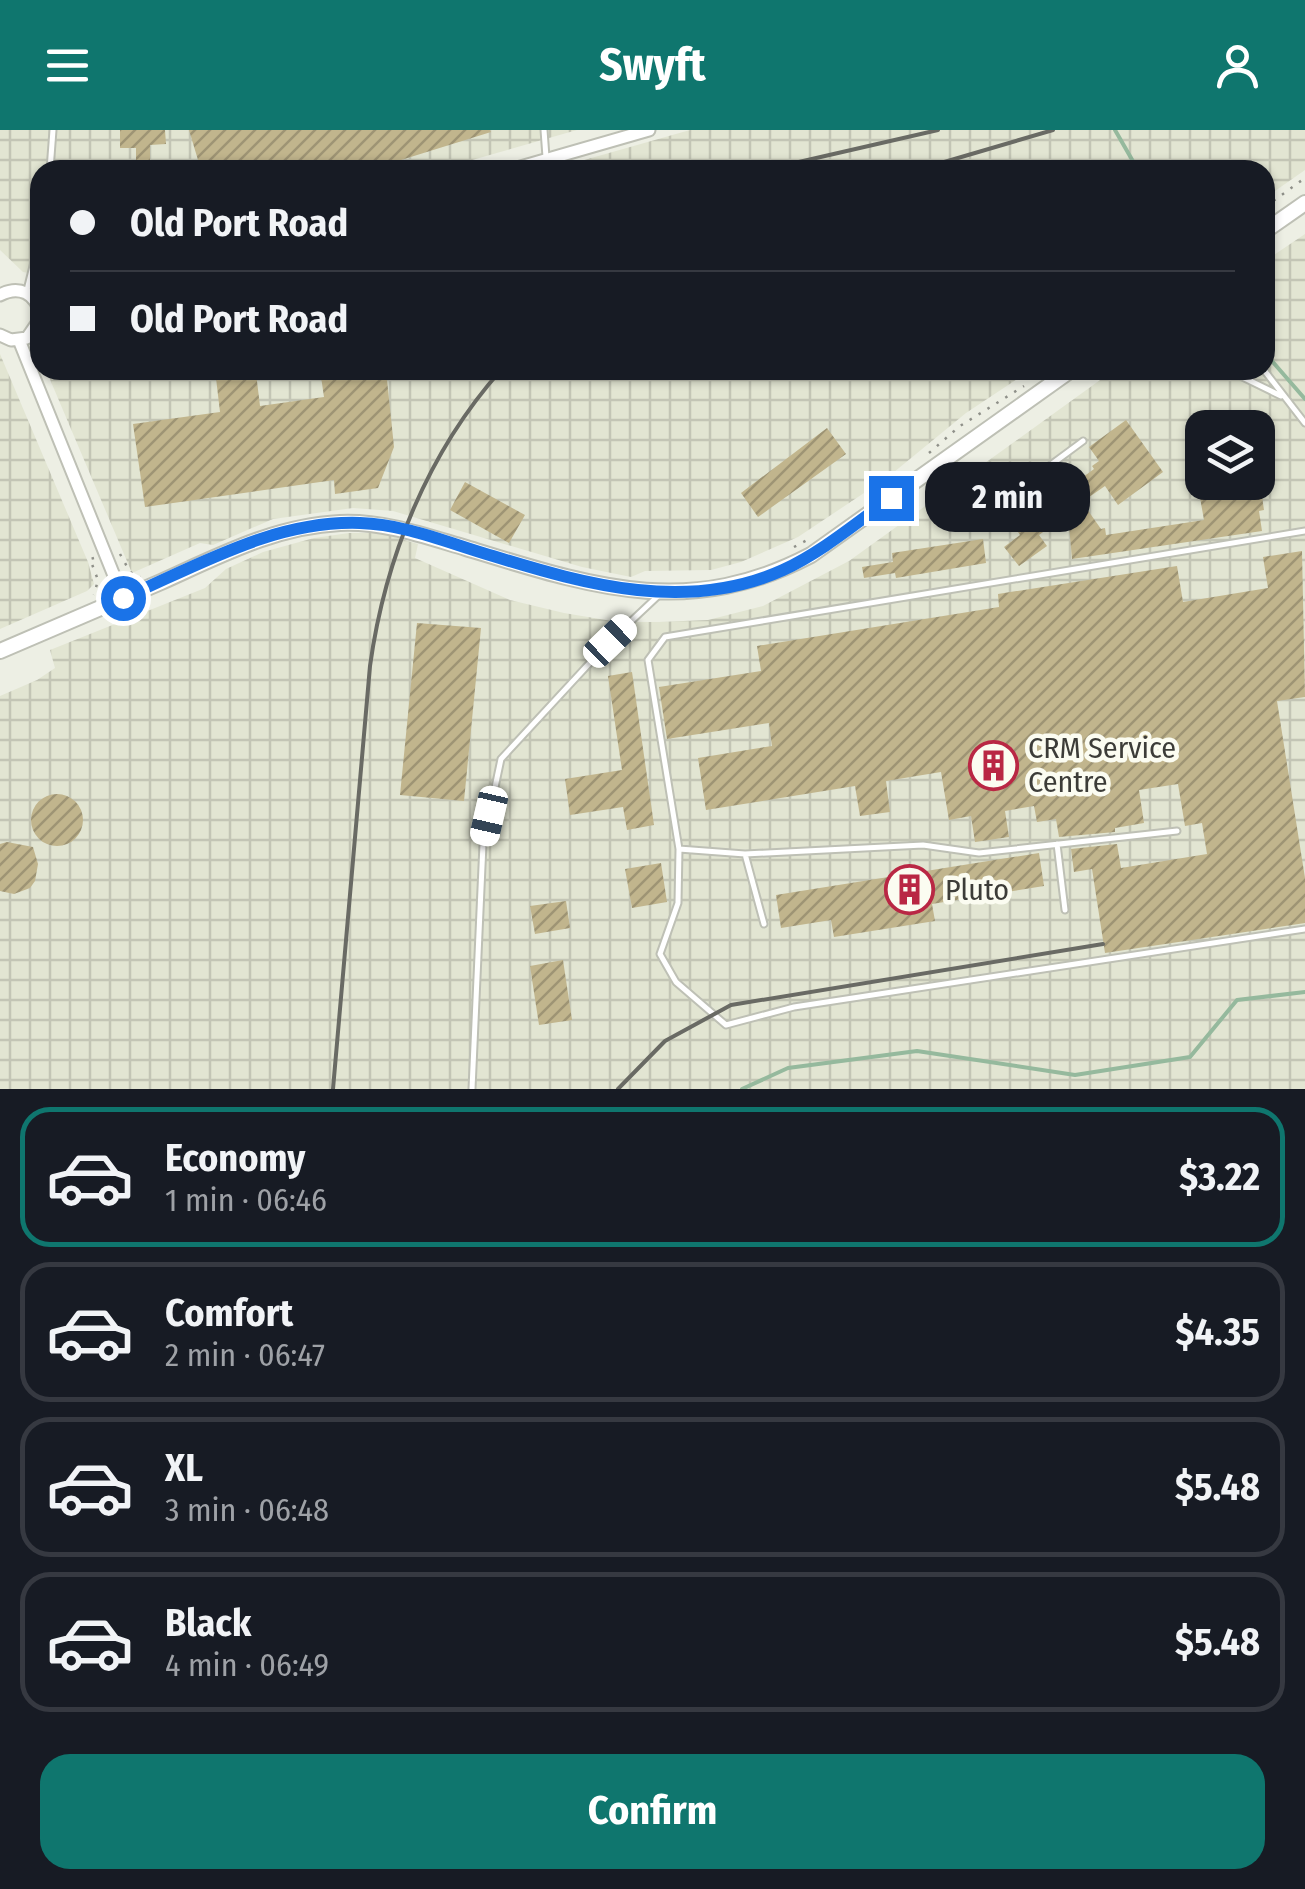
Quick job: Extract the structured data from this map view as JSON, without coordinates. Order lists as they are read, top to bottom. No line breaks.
{"places":{"building":["CRM Service Centre","Pluto"]},"page":{"header":"Swyft","banner":["Old Port Road","Old Port Road"],"bubble":"2 min","list":[{"name":"Economy","note":"1 min · 06:46","value":"$3.22"},{"name":"Comfort","note":"2 min · 06:47","value":"$4.35"},{"name":"XL","note":"3 min · 06:48","value":"$5.48"},{"name":"Black","note":"4 min · 06:49","value":"$5.48"}],"buttons":"Confirm"}}
